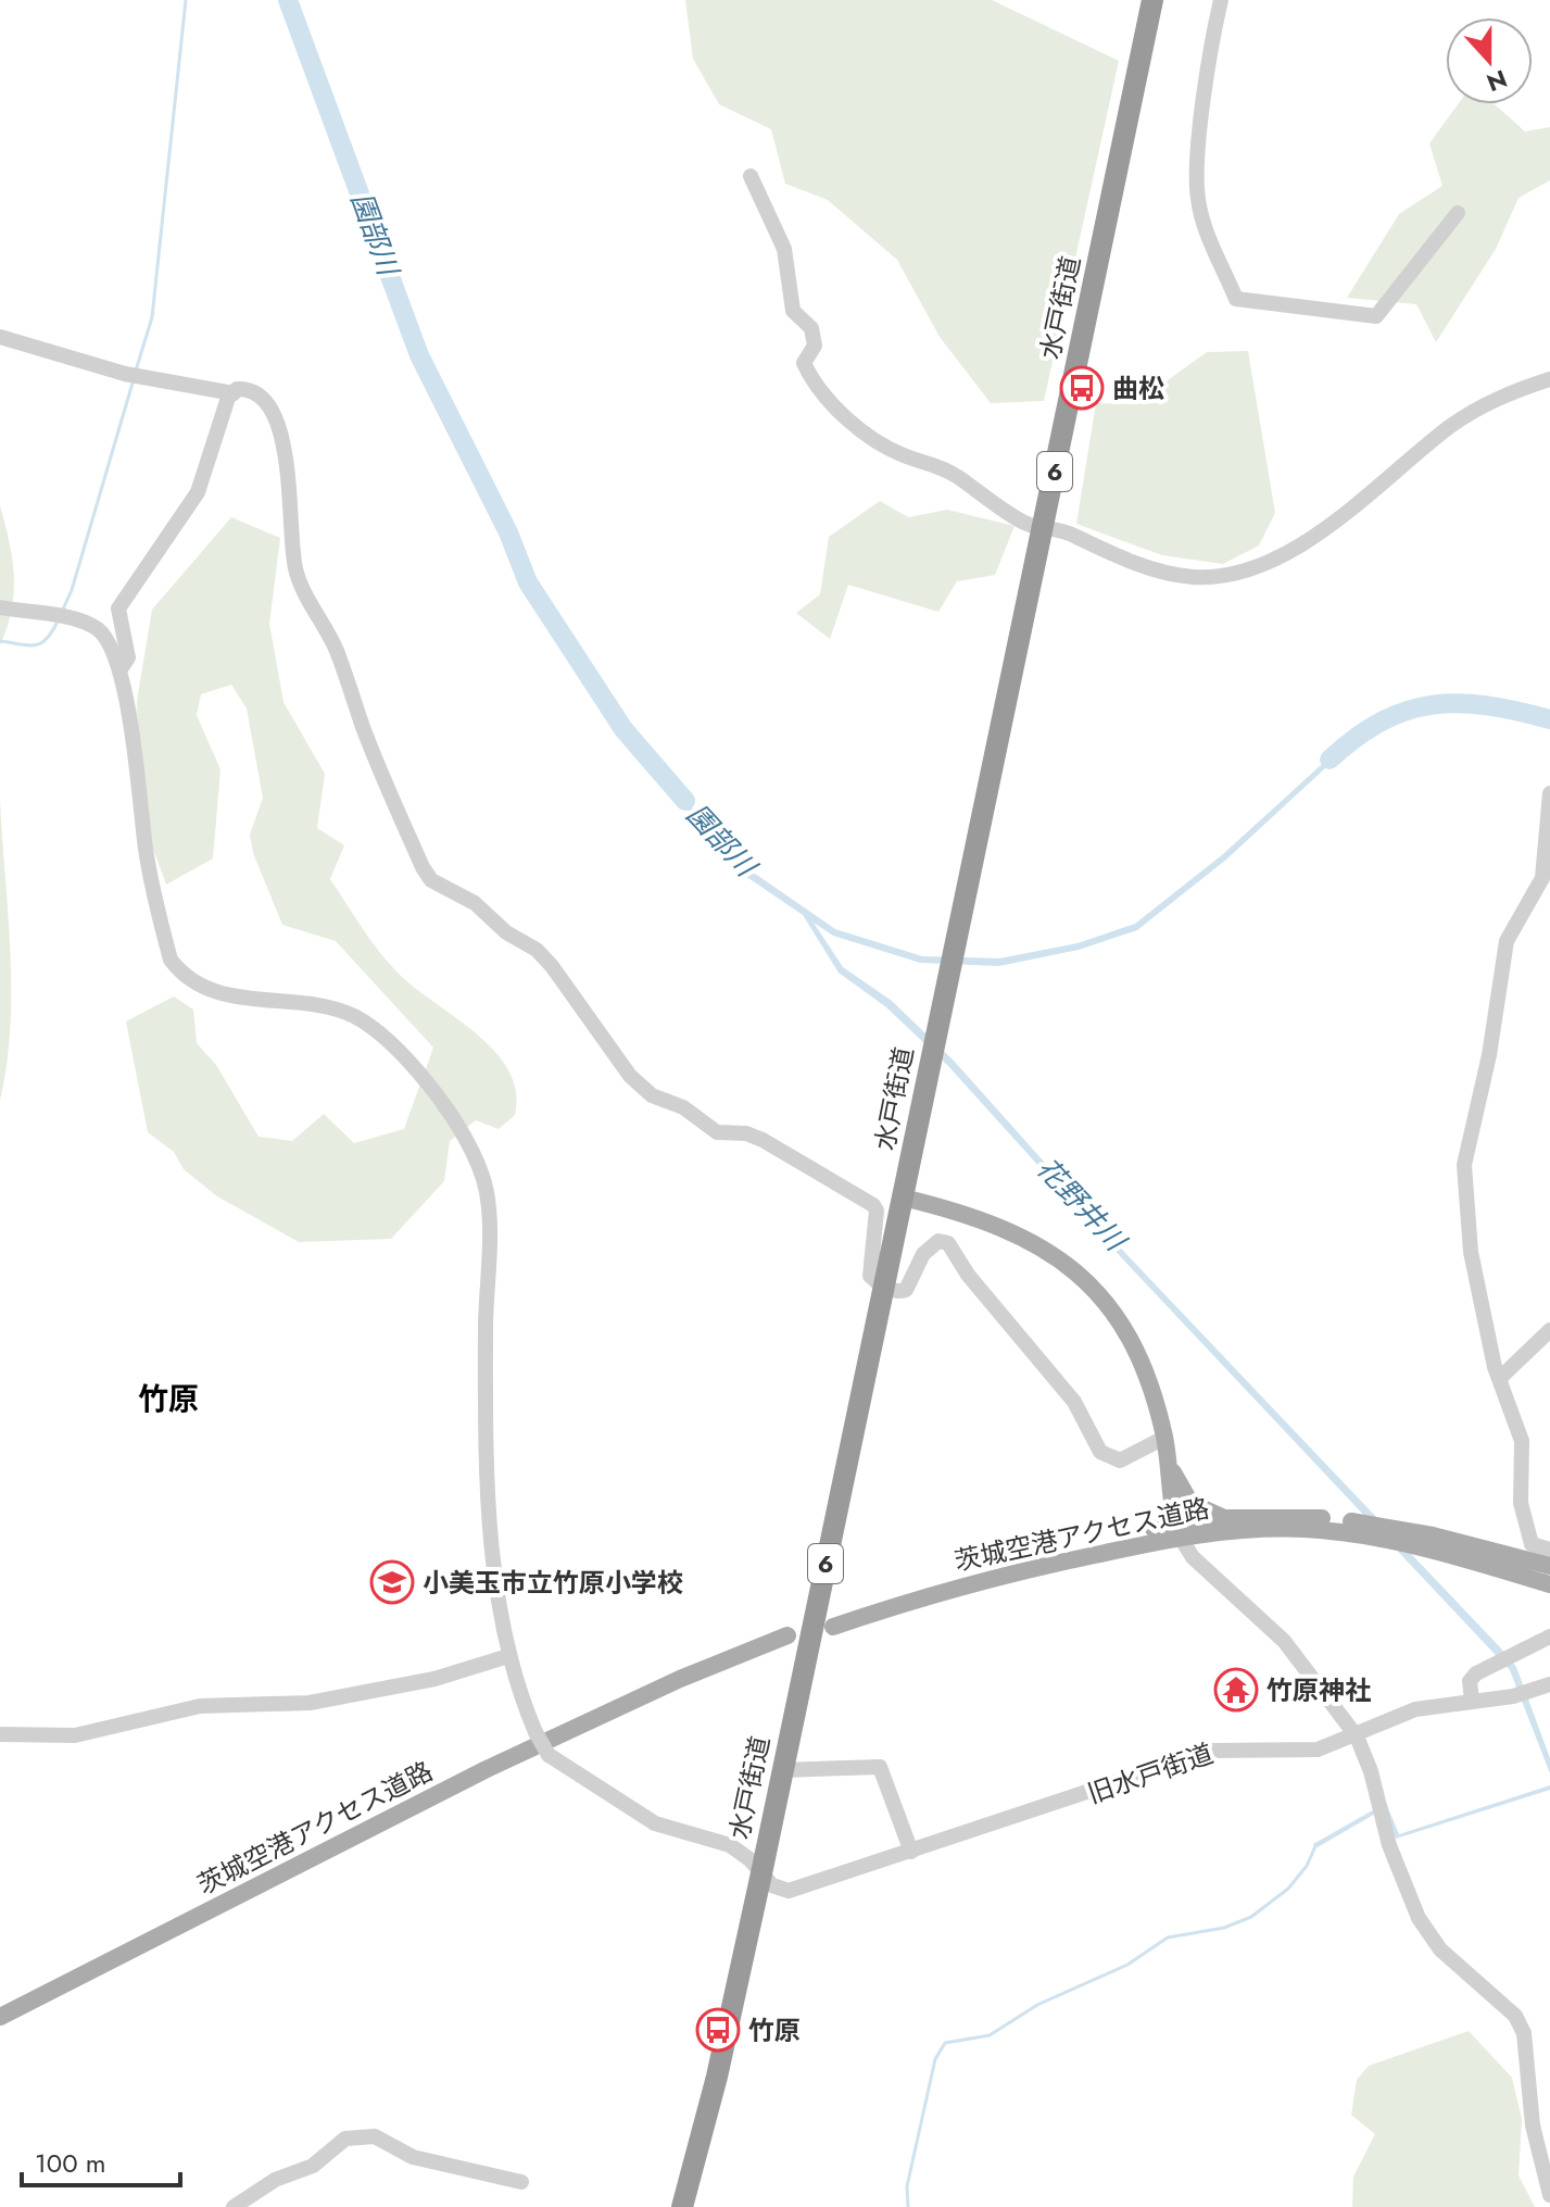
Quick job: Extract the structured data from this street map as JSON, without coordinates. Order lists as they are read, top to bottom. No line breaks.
{"streets":{"highway":["水戸街道","6"],"main road":["茨城空港アクセス道路"],"street":["旧水戸街道"]},"crossings":[["水戸街道","旧水戸街道"]],"districts":["竹原"],"water":["園部川","花野井川"],"places":{"bus stop":["曲松","竹原"],"school or university":["小美玉市立竹原小学校"],"temple":["竹原神社"]},"scale_bar":"100 m","north":"bottom"}
